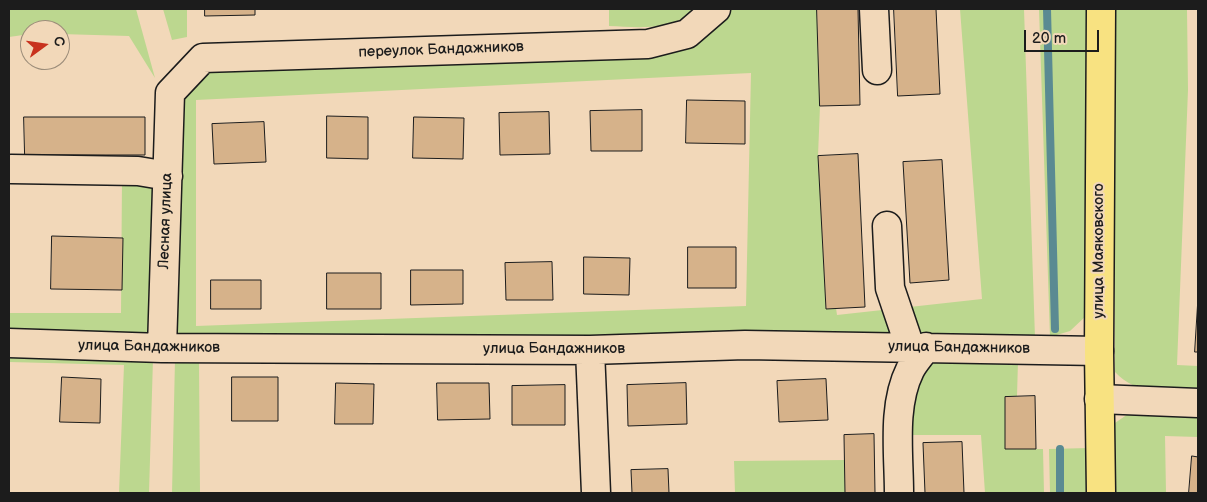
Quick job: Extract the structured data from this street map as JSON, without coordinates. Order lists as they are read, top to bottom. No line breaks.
{"streets":{"main road":["улица Маяковского"],"street":["переулок Бандажников","Лесная улица","улица Бандажников"]},"crossings":[["переулок Бандажников","Лесная улица"],["Лесная улица","улица Бандажников"],["улица Маяковского","улица Бандажников"]],"scale_bar":"20 m","north":"right"}
